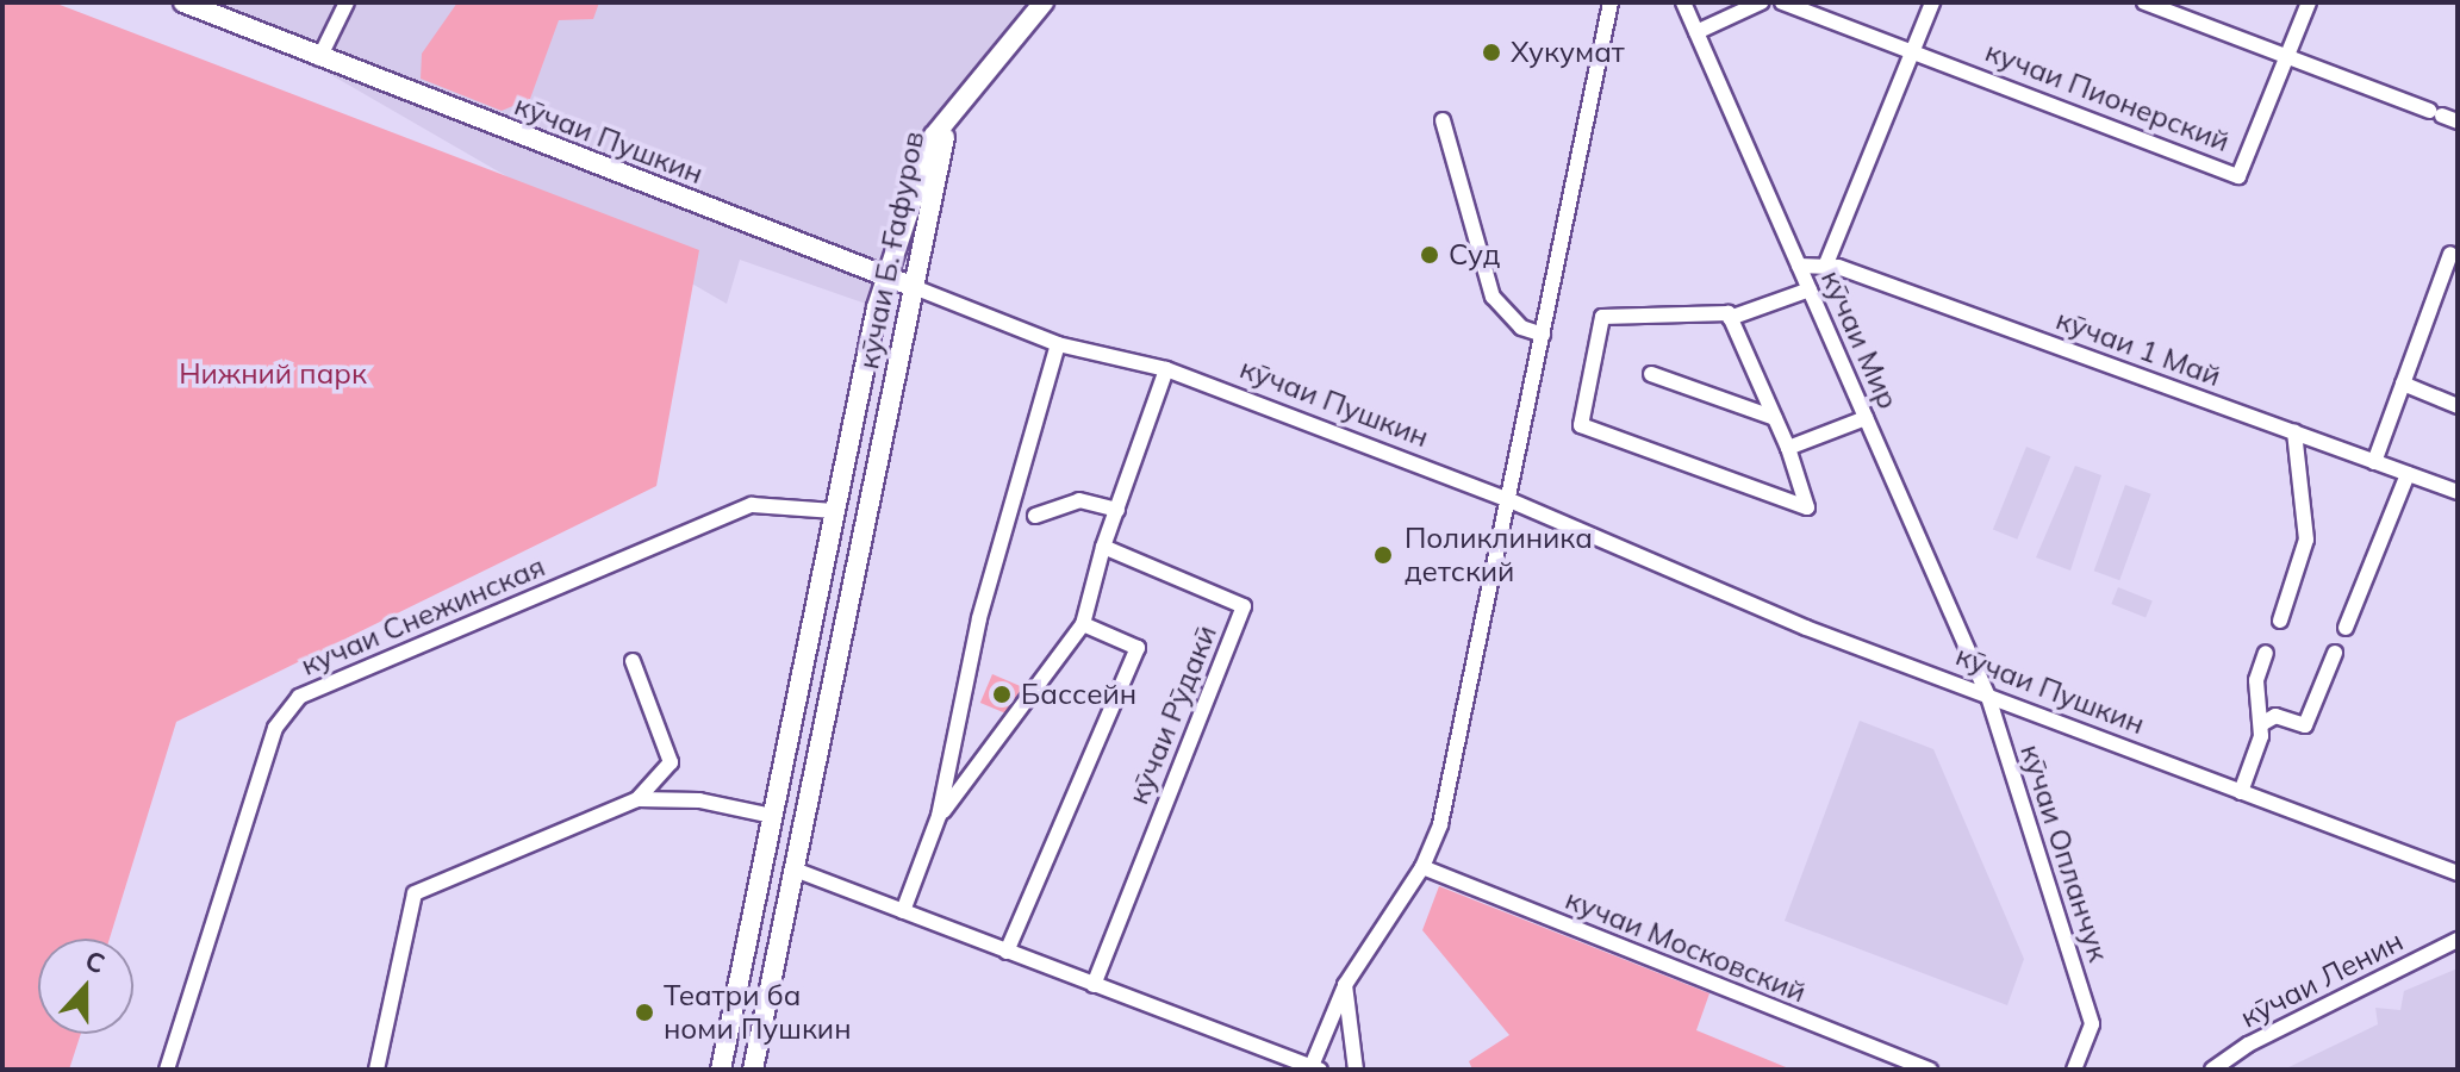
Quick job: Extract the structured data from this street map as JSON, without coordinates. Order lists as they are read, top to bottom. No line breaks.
{"streets":{"main road":["кӯчаи Пушкин","кӯчаи Б. Ғафуров"],"street":["кучаи Пионерский","кӯчаи Мир","кӯчаи 1 Май","кучаи Снежинская","кӯчаи Рӯдакӣ","кӯчаи Опланчук","кучаи Московский","кӯчаи Ленин"]},"crossings":[["кӯчаи Пушкин","кӯчаи Б. Ғафуров"],["кӯчаи Пушкин","кӯчаи Мир"],["кӯчаи Пушкин","кӯчаи Опланчук"],["кӯчаи Б. Ғафуров","кучаи Снежинская"],["кӯчаи Мир","кӯчаи 1 Май"],["кӯчаи Мир","кӯчаи Опланчук"]],"parks":["Нижний парк"],"places":["Хукумат","Суд","Поликлиника детский","Бассейн","Театри ба номи Пушкин"],"north":"top"}
